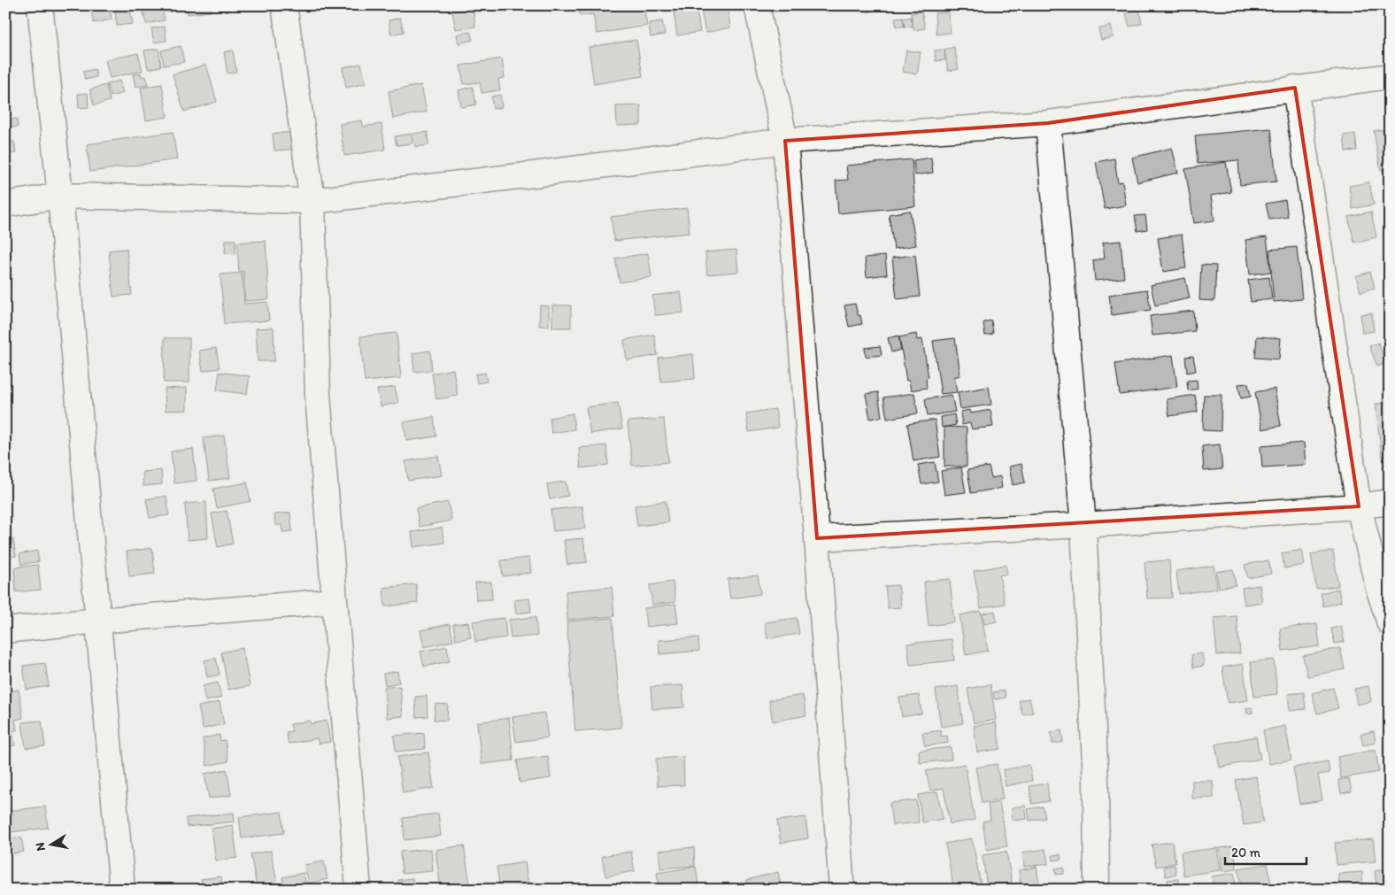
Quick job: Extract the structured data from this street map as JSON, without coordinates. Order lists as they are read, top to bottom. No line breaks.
{"scale_bar":"20 m","north":"left"}
